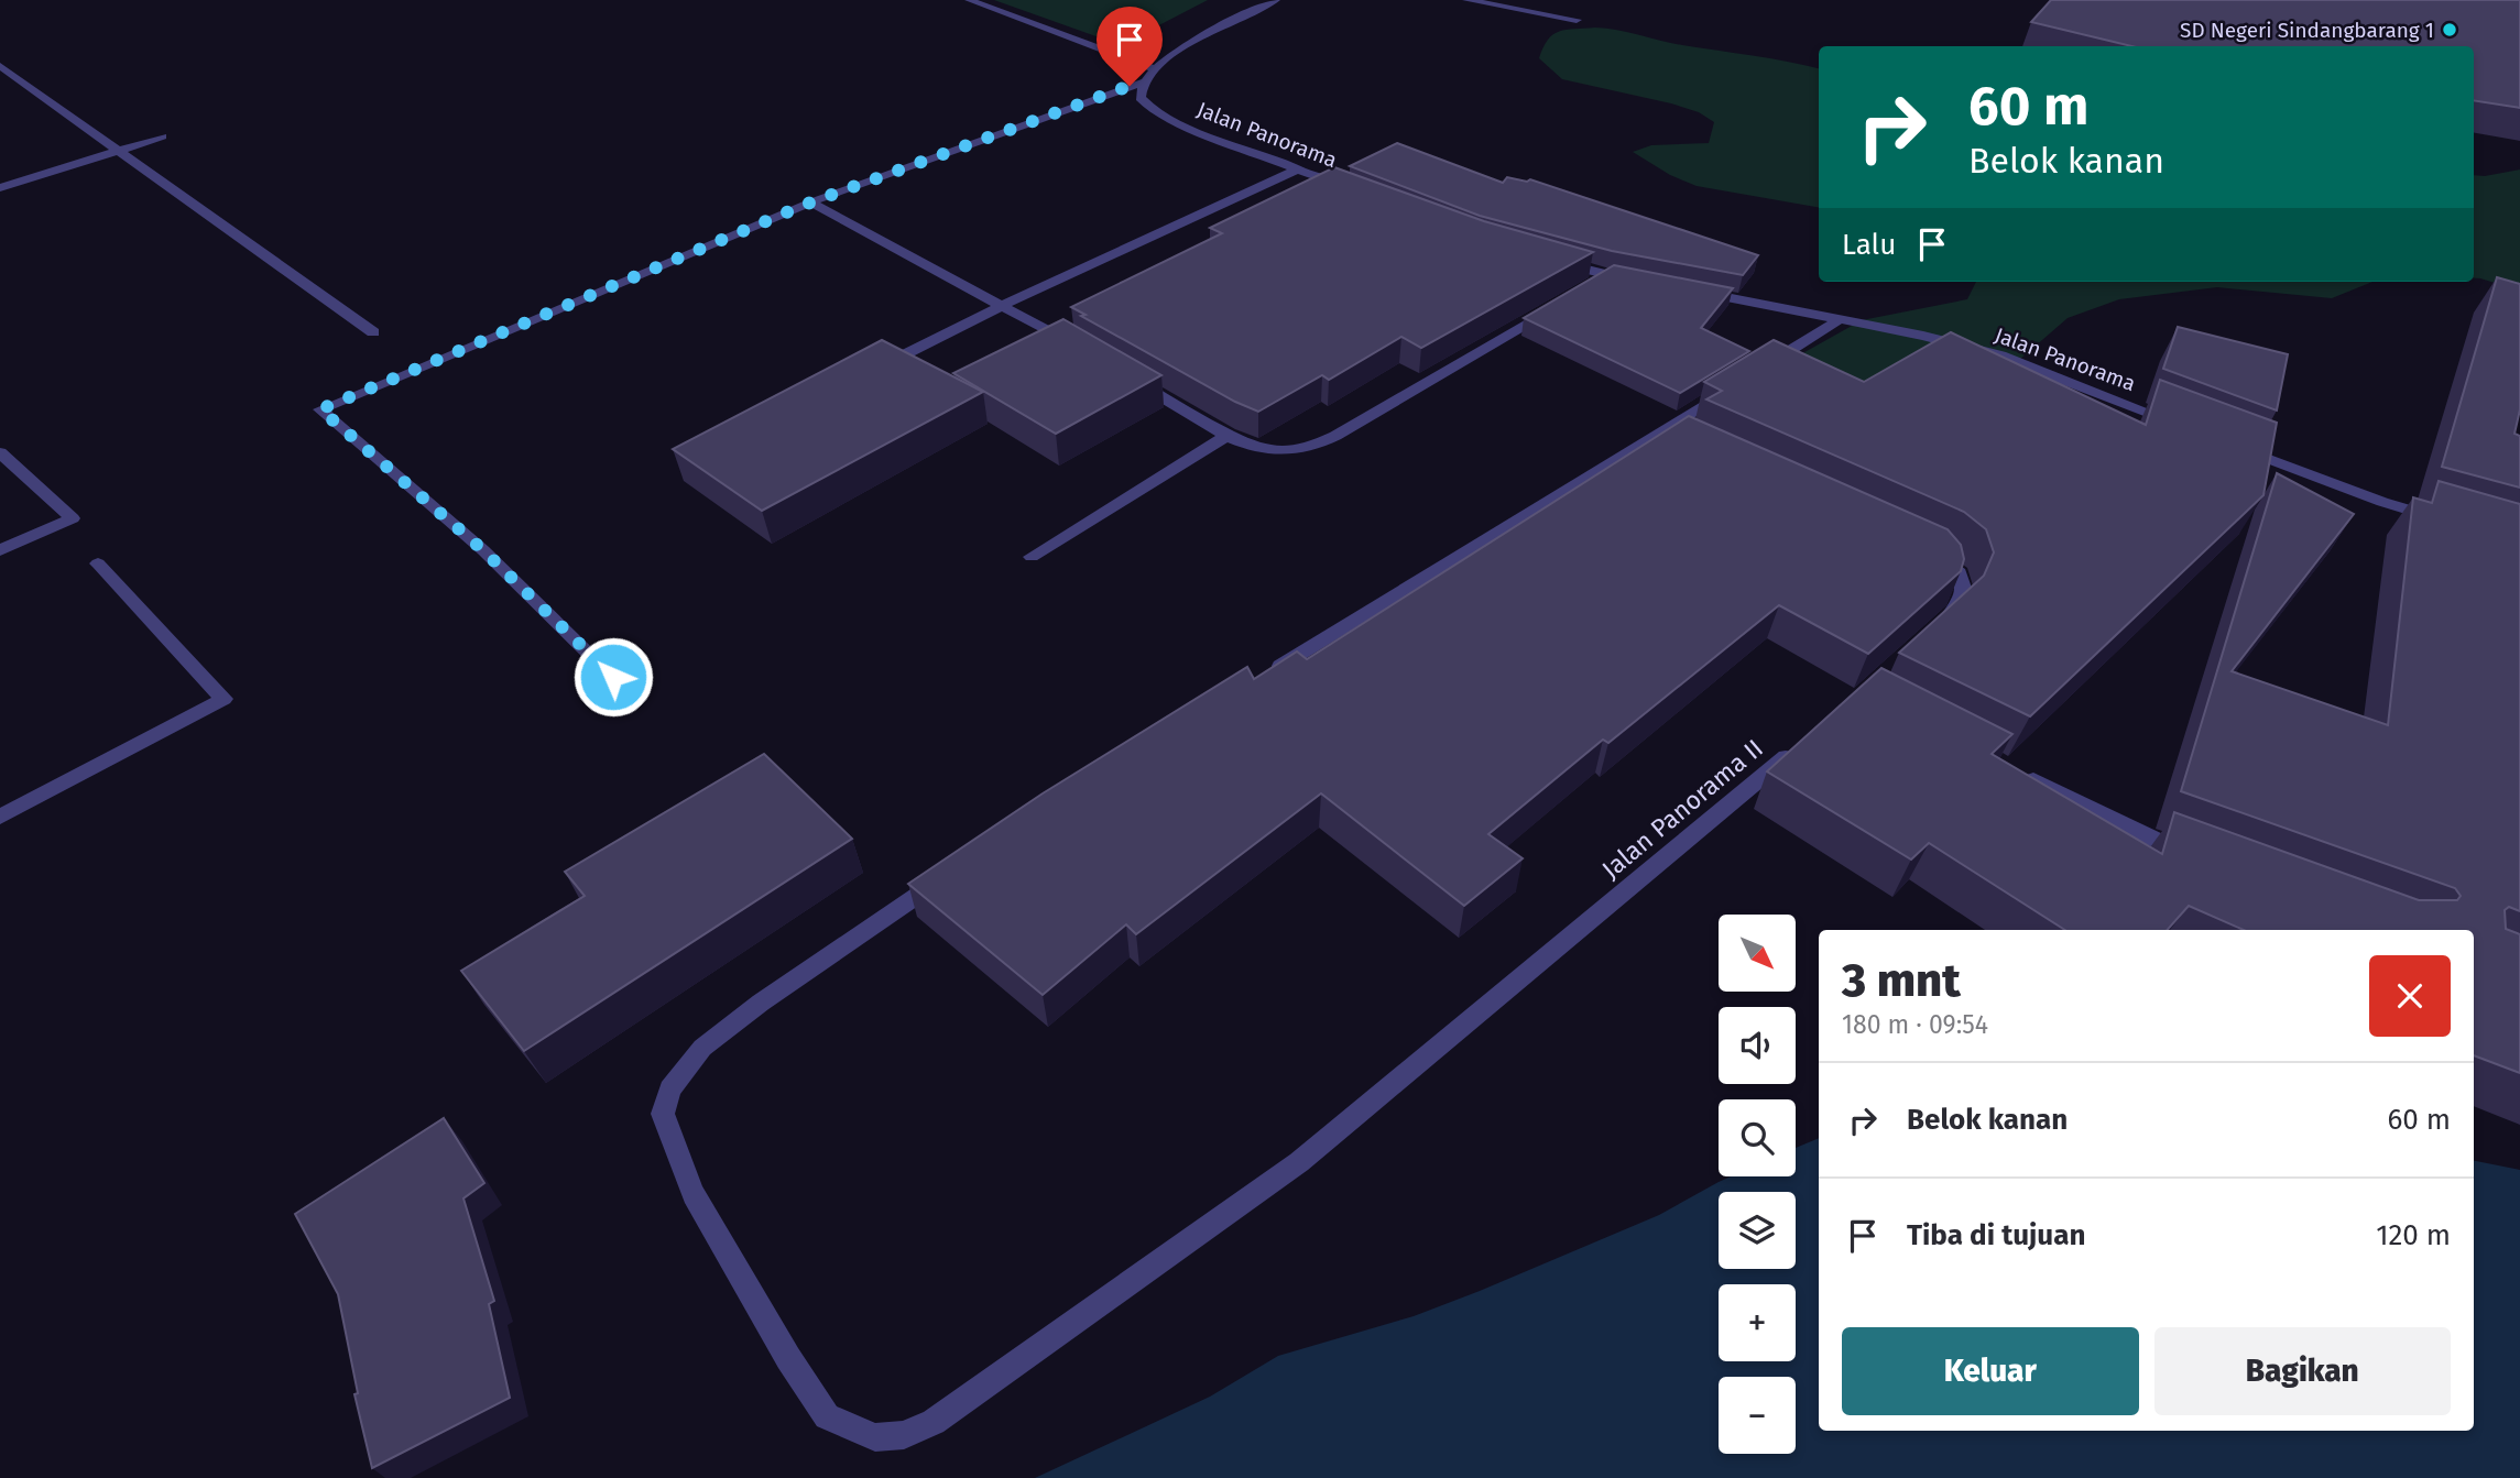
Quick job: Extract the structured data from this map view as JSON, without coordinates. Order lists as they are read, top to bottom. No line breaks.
{"streets":{"street":["Jalan Panorama","Jalan Panorama II"]},"places":["SD Negeri Sindangbarang 1"],"north":"bottom right","page":{"turn":["60 m","Belok kanan"],"then":"Lalu","map_buttons":["+","−"],"heading":["3 mnt","180 m · 09:54"],"list":[{"name":"Belok kanan","value":"60 m"},{"name":"Tiba di tujuan","value":"120 m"}],"buttons":["Keluar","Bagikan"]}}
